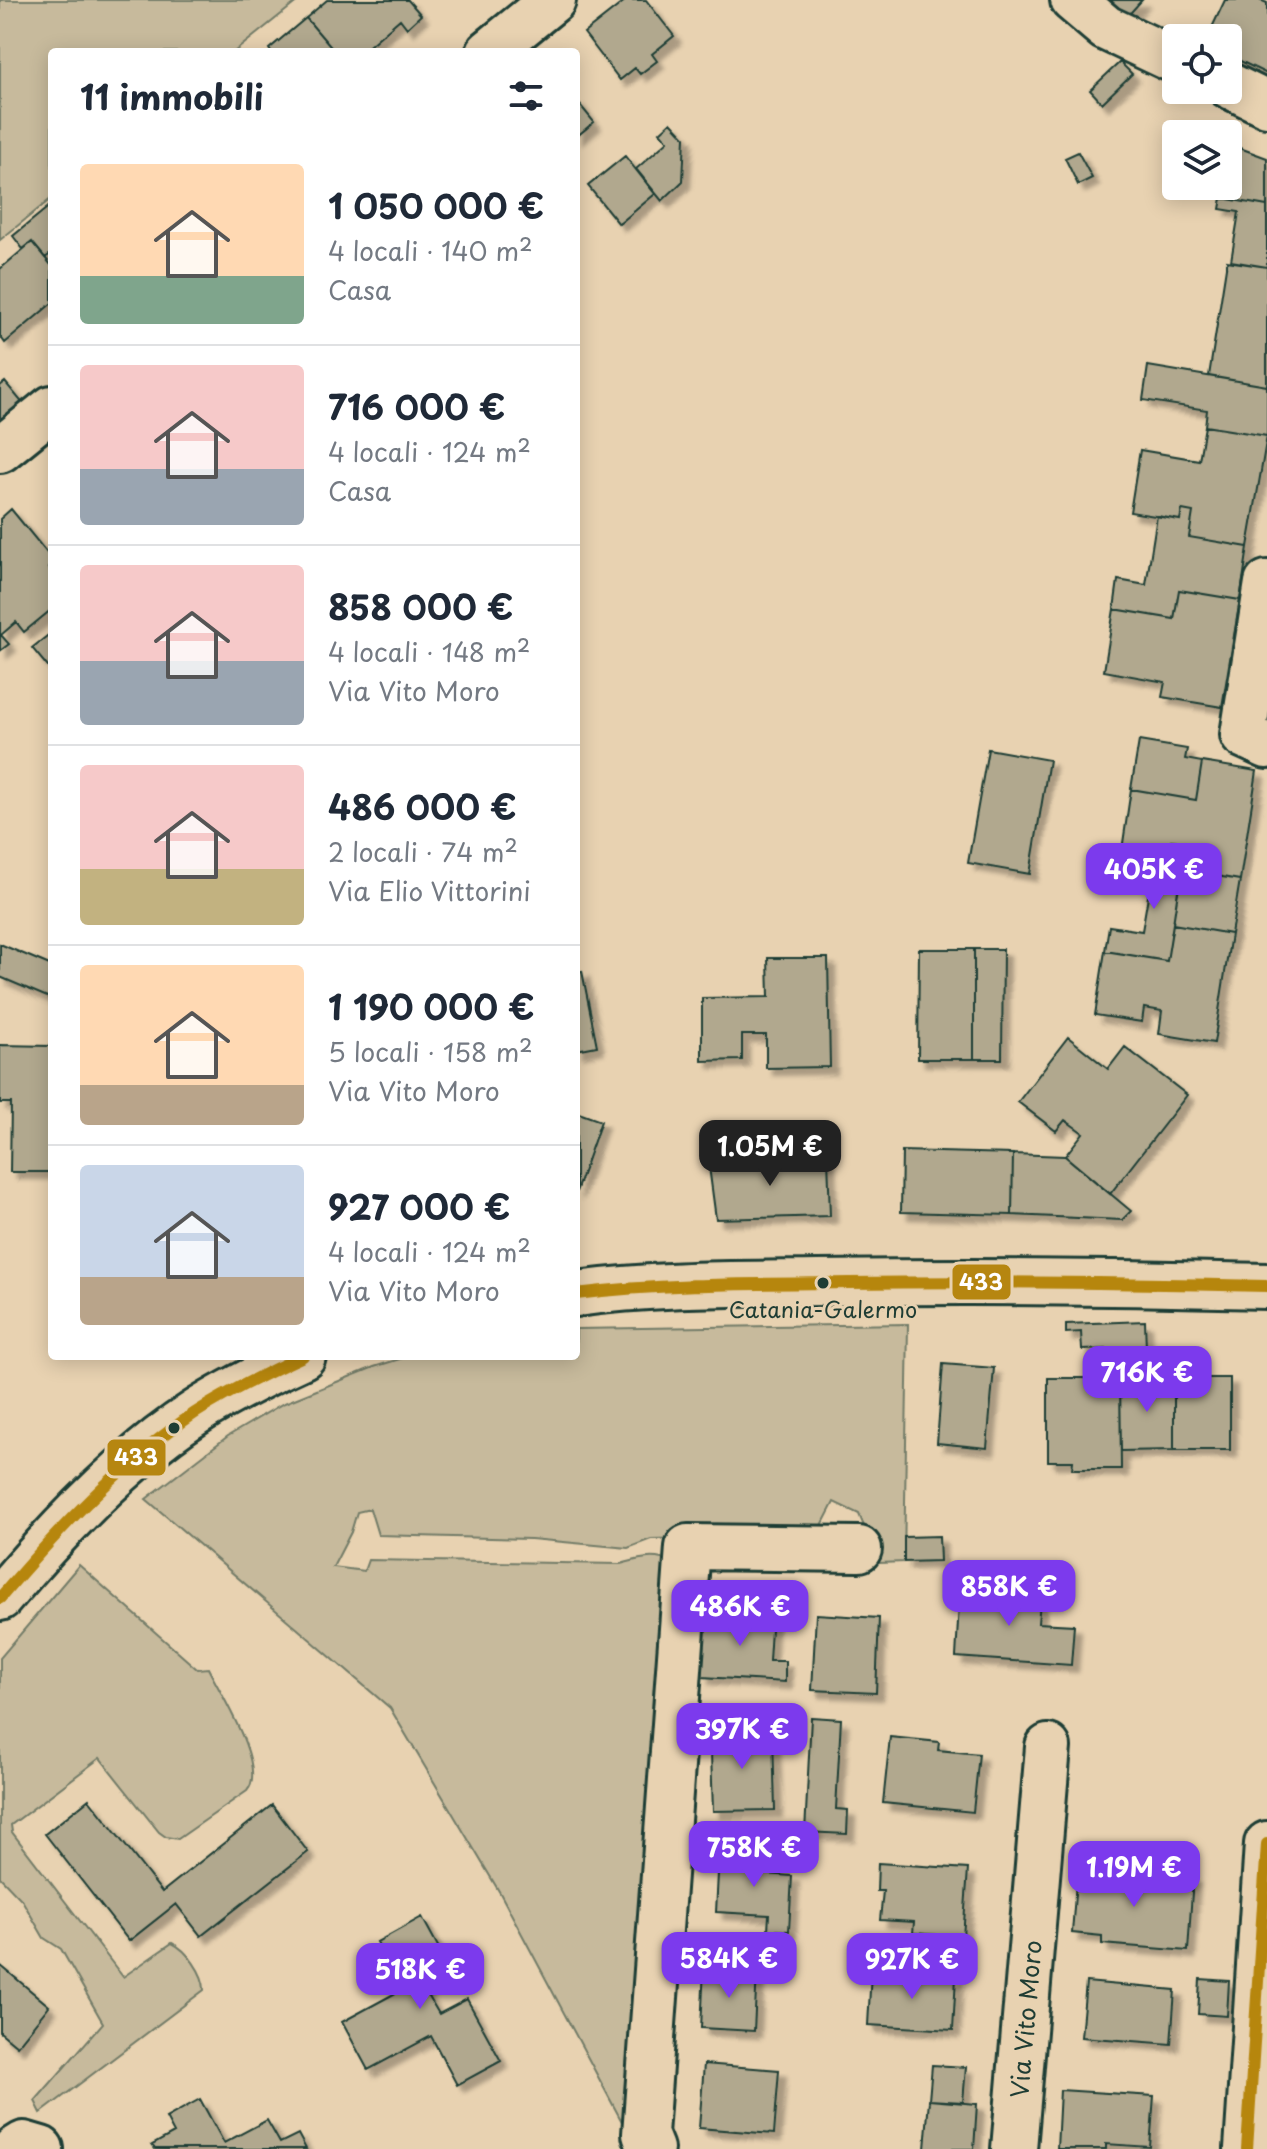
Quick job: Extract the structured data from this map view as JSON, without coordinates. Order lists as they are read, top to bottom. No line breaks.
{"streets":{"street":["Via Vito Moro"]},"places":["Catania-Galermo"],"lines":["transit line 433"],"page":{"heading":"11 immobili","list":[{"name":"1 050 000 €","note":"4 locali · 140 m² · Casa"},{"name":"716 000 €","note":"4 locali · 124 m² · Casa"},{"name":"858 000 €","note":"4 locali · 148 m² · Via Vito Moro"},{"name":"486 000 €","note":"2 locali · 74 m² · Via Elio Vittorini"},{"name":"1 190 000 €","note":"5 locali · 158 m² · Via Vito Moro"},{"name":"927 000 €","note":"4 locali · 124 m² · Via Vito Moro"}],"price":["405K €","1.05M €","716K €","858K €","486K €","397K €","758K €","1.19M €","584K €","927K €","518K €"]}}
